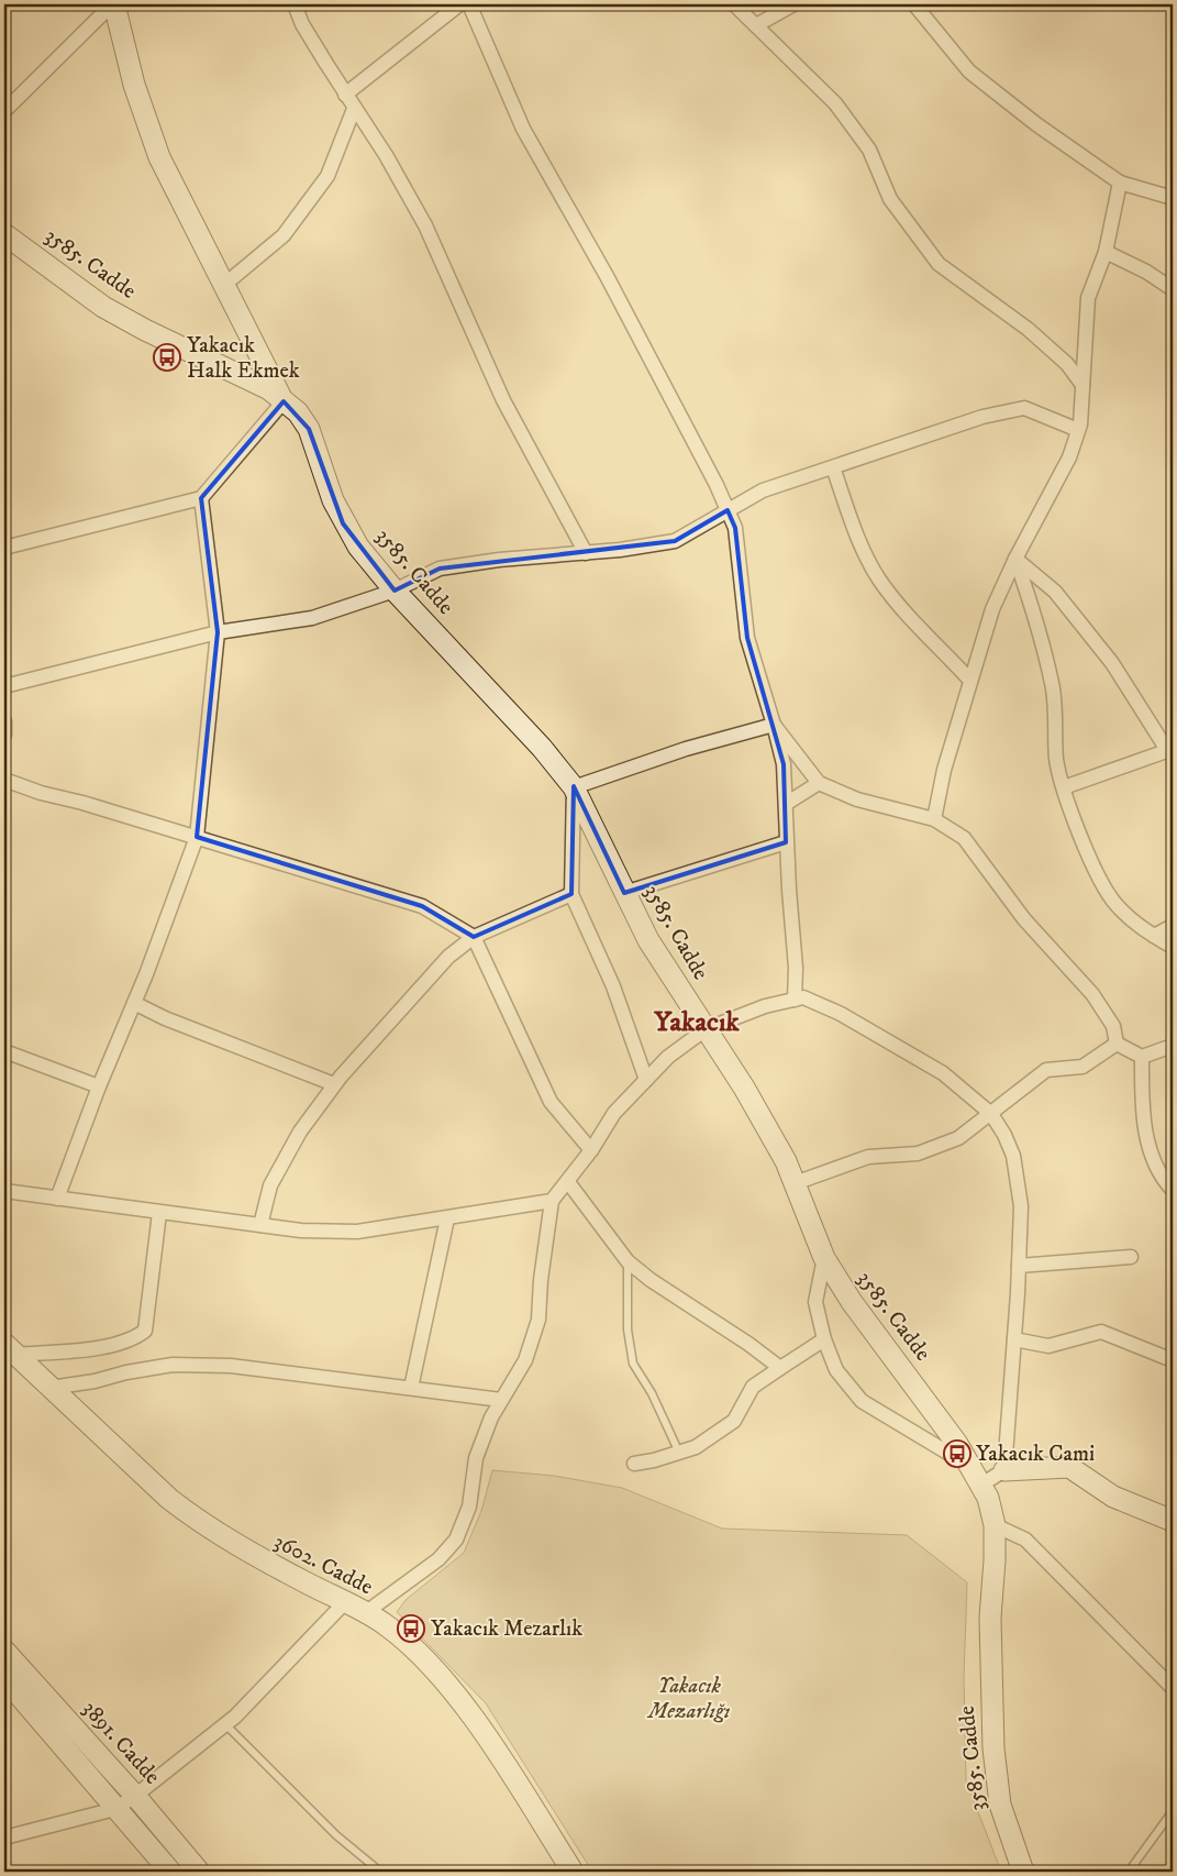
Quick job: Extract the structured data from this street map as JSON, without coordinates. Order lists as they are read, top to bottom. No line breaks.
{"streets":{"main road":["3585. Cadde","3602. Cadde","3891. Cadde"]},"districts":["Yakacık"],"parks":["Yakacık Mezarlığı"],"places":{"bus stop":["Yakacık Halk Ekmek","Yakacık Cami","Yakacık Mezarlık"]}}
